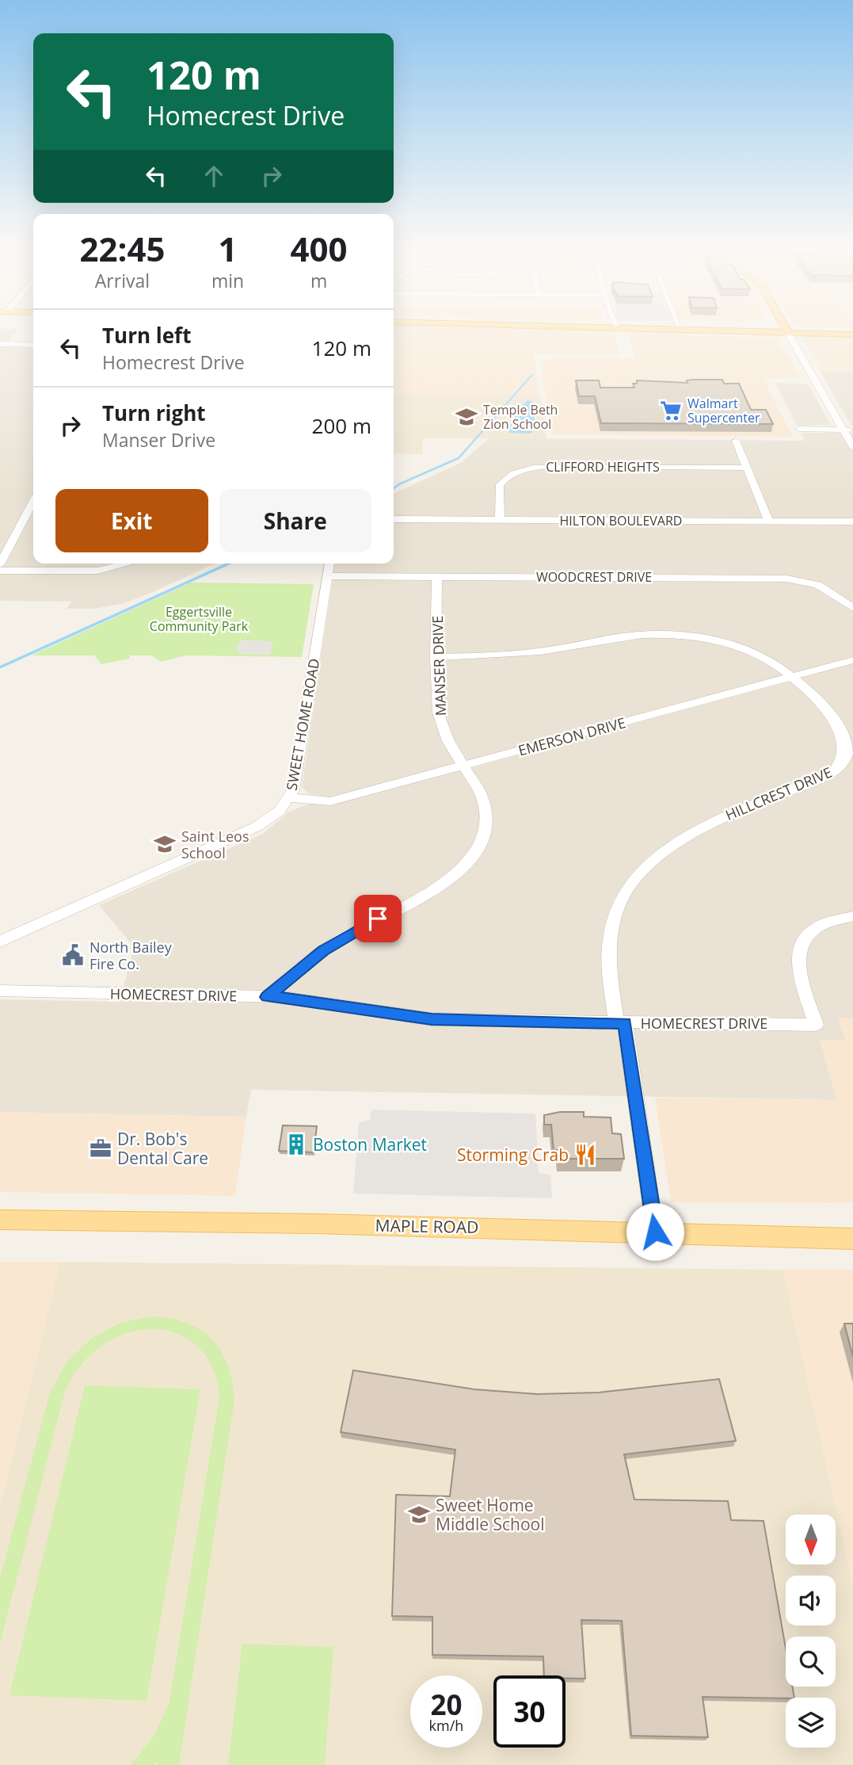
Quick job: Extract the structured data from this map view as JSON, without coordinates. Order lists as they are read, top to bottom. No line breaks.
{"streets":{"main road":["MAPLE ROAD"],"street":["CLIFFORD HEIGHTS","HILTON BOULEVARD","WOODCREST DRIVE","MANSER DRIVE","SWEET HOME ROAD","EMERSON DRIVE","HILLCREST DRIVE","HOMECREST DRIVE"]},"crossings":[["CLIFFORD HEIGHTS","HILTON BOULEVARD"],["WOODCREST DRIVE","MANSER DRIVE"],["WOODCREST DRIVE","SWEET HOME ROAD"],["MANSER DRIVE","EMERSON DRIVE"],["MANSER DRIVE","HILLCREST DRIVE"],["MANSER DRIVE","HOMECREST DRIVE"],["SWEET HOME ROAD","EMERSON DRIVE"],["EMERSON DRIVE","HILLCREST DRIVE"],["HILLCREST DRIVE","HOMECREST DRIVE"],["HILLCREST DRIVE","MAPLE ROAD"]],"parks":["Eggertsville Community Park"],"places":{"supermarket":["Walmart Supercenter"],"school or university":["Temple Beth Zion School","Saint Leos School","Sweet Home Middle School"],"public building":["North Bailey Fire Co."],"building":["Boston Market"],"office":["Dr. Bob's Dental Care"],"restaurant":["Storming Crab"]},"north":"bottom","page":{"turn":["120 m","Homecrest Drive"],"eta":["22:45","Arrival","1","min","400","m"],"list":[{"name":"Turn left","note":"Homecrest Drive","value":"120 m"},{"name":"Turn right","note":"Manser Drive","value":"200 m"}],"buttons":["Exit","Share"],"speed":"20 km/h","limit":"30"}}
